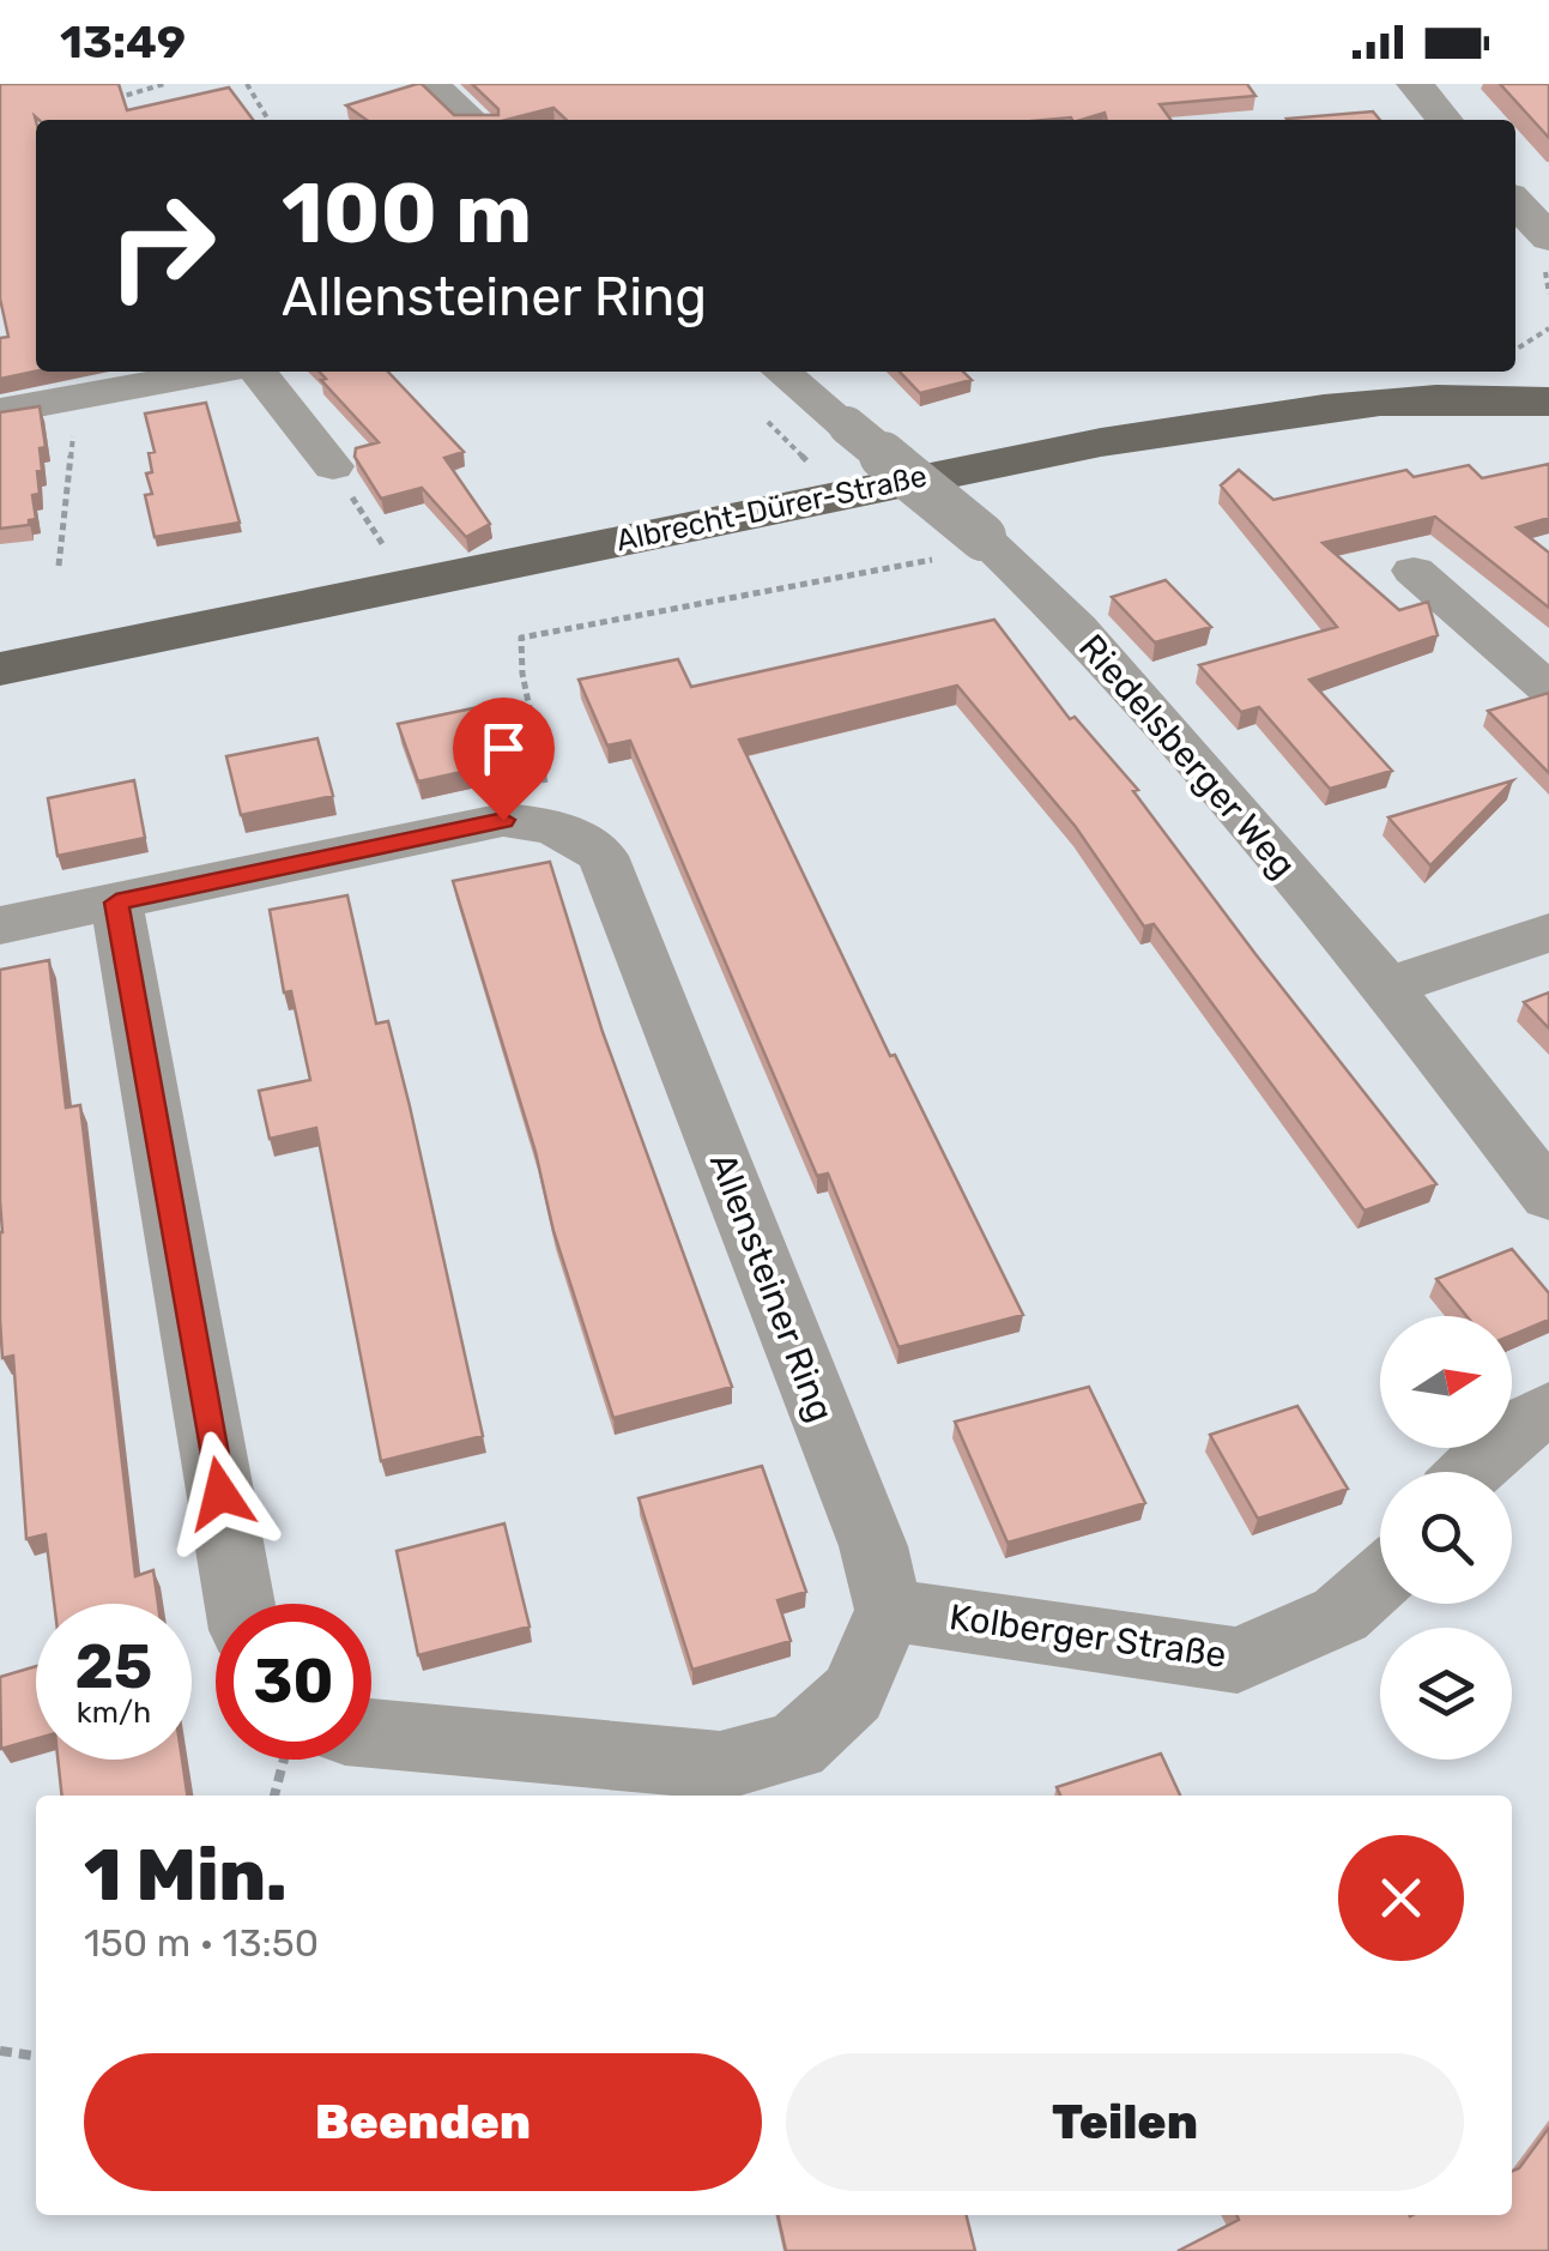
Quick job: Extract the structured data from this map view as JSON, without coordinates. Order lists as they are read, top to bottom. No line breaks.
{"streets":{"main road":["Albrecht-Dürer-Straße"],"street":["Riedelsberger Weg","Allensteiner Ring","Kolberger Straße"]},"crossings":[["Allensteiner Ring","Kolberger Straße"]],"north":"right","page":{"status":"13:49","turn":["100 m","Allensteiner Ring"],"speed":"25 km/h","limit":"30","heading":["1 Min.","150 m · 13:50"],"buttons":["Beenden","Teilen"]}}
